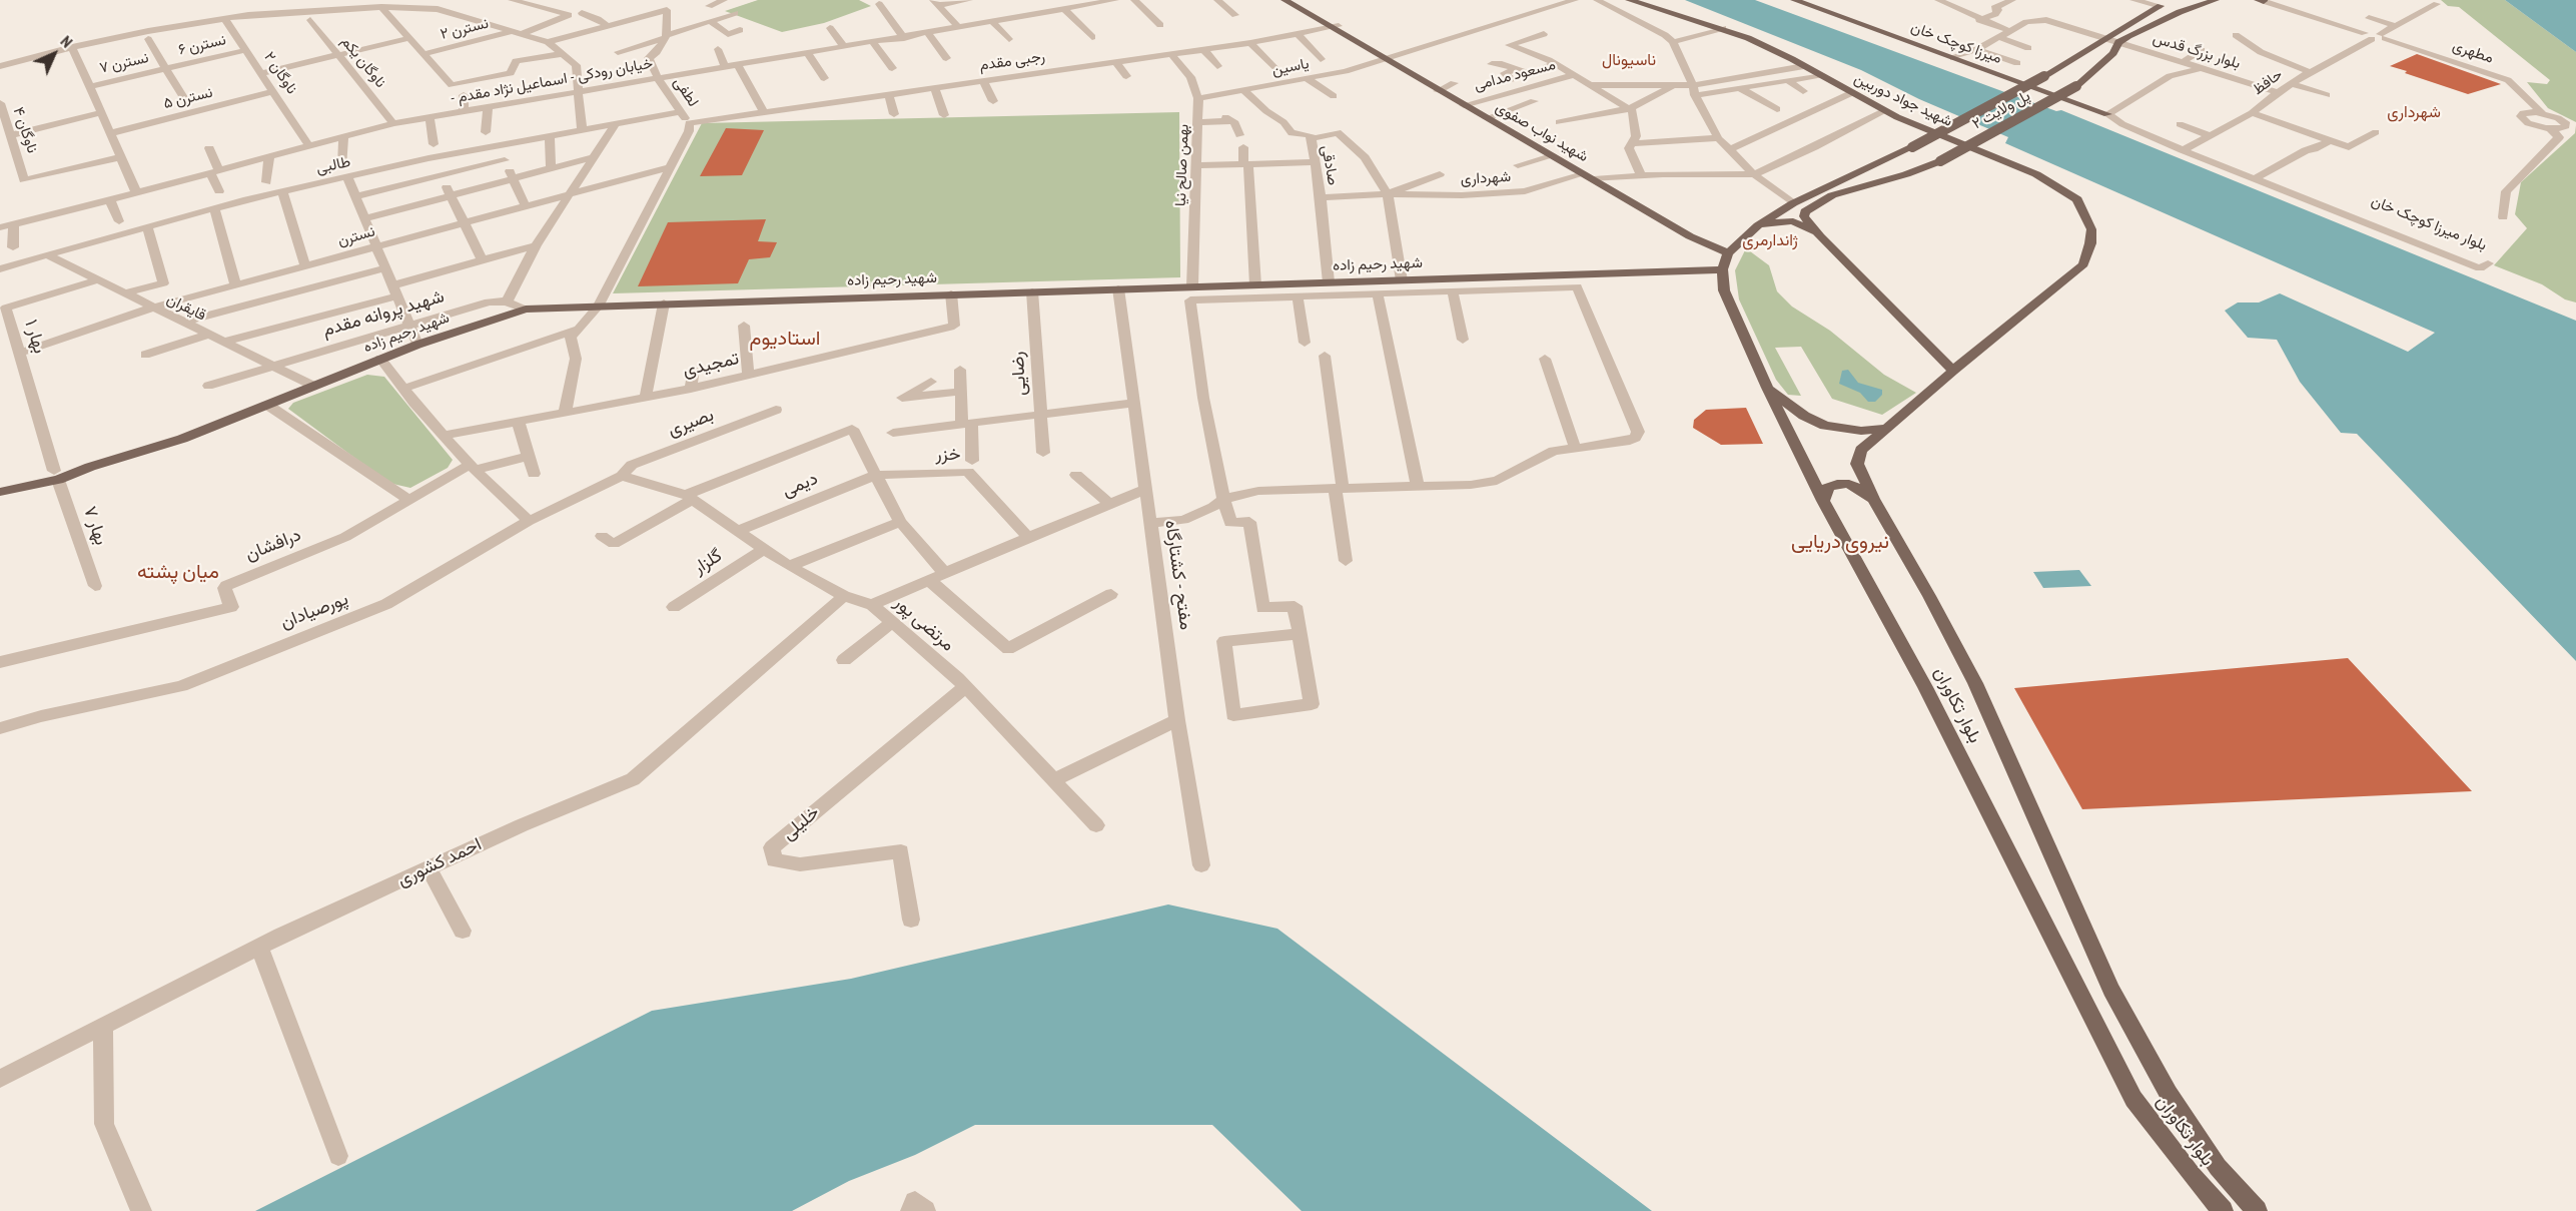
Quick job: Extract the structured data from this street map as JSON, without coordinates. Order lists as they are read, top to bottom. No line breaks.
{"streets":{"main road":["میرزا کوچک خان","شهید جواد دوربین","پل ولایت ۲","شهید نواب صفوی","شهید رحیم زاده","بلوار تکاوران"],"street":["نسترن ۲","نسترن ۶","بلوار بزرگ قدس","مطهری","رجبی مقدم","ناوگان یکم","نسترن ۷","یاسین","ناوگان ۲","مسعود مدامی","- خیابان رودکی - اسماعیل نژاد مقدم","حافظ","لطفی","نسترن ۵","ناوگان ۴","طالبی","بهمن صالح نیا","صادقی","شهرداری","بلوار میرزا کوچک خان","نسترن","قایقران","شهید پروانه مقدم","بهار ۱","تمجیدی","رضایی","بصیری","خزر","دیمی","بهار ۷","درافشان","گلزار","مفتح - کشتارگاه","پورصیادان","مرتضی پور","خلیلی","احمد کشوری"]},"crossings":[["میرزا کوچک خان","بلوار بزرگ قدس"],["میرزا کوچک خان","بلوار میرزا کوچک خان"],["نسترن ۶","نسترن ۷"],["نسترن ۶","ناوگان ۲"],["بلوار بزرگ قدس","حافظ"],["بلوار بزرگ قدس","پل ولایت ۲"],["مطهری","حافظ"],["رجبی مقدم","لطفی"],["رجبی مقدم","شهید نواب صفوی"],["رجبی مقدم","بهمن صالح نیا"],["ناوگان یکم","- خیابان رودکی - اسماعیل نژاد مقدم"],["یاسین","شهید نواب صفوی"],["یاسین","بهمن صالح نیا"],["یاسین","صادقی"],["ناوگان ۲","- خیابان رودکی - اسماعیل نژاد مقدم"],["ناوگان ۲","نسترن ۵"],["مسعود مدامی","شهید نواب صفوی"],["- خیابان رودکی - اسماعیل نژاد مقدم","لطفی"],["حافظ","بلوار میرزا کوچک خان"],["لطفی","طالبی"],["شهید جواد دوربین","بلوار تکاوران"],["شهید نواب صفوی","شهرداری"],["شهید نواب صفوی","شهید رحیم زاده"],["شهید نواب صفوی","بلوار تکاوران"],["طالبی","قایقران"],["بهمن صالح نیا","شهید رحیم زاده"],["صادقی","شهرداری"],["صادقی","شهید رحیم زاده"],["نسترن","قایقران"],["نسترن","بهار ۱"],["شهید رحیم زاده","قایقران"],["شهید رحیم زاده","بهار ۱"],["شهید رحیم زاده","تمجیدی"],["شهید رحیم زاده","رضایی"],["شهید رحیم زاده","بهار ۷"],["شهید رحیم زاده","مفتح - کشتارگاه"],["شهید رحیم زاده","بلوار تکاوران"],["قایقران","شهید پروانه مقدم"],["قایقران","بهار ۱"],["بهار ۱","بهار ۷"],["بصیری","پورصیادان"],["بصیری","مرتضی پور"],["خزر","دیمی"],["دیمی","مرتضی پور"],["گلزار","مرتضی پور"],["پورصیادان","مرتضی پور"],["مرتضی پور","خلیلی"],["مرتضی پور","احمد کشوری"]],"districts":["ناسیونال","شهرداری","ژاندارمری","استادیوم","نیروی دریایی","میان پشته"],"north":"top right"}
